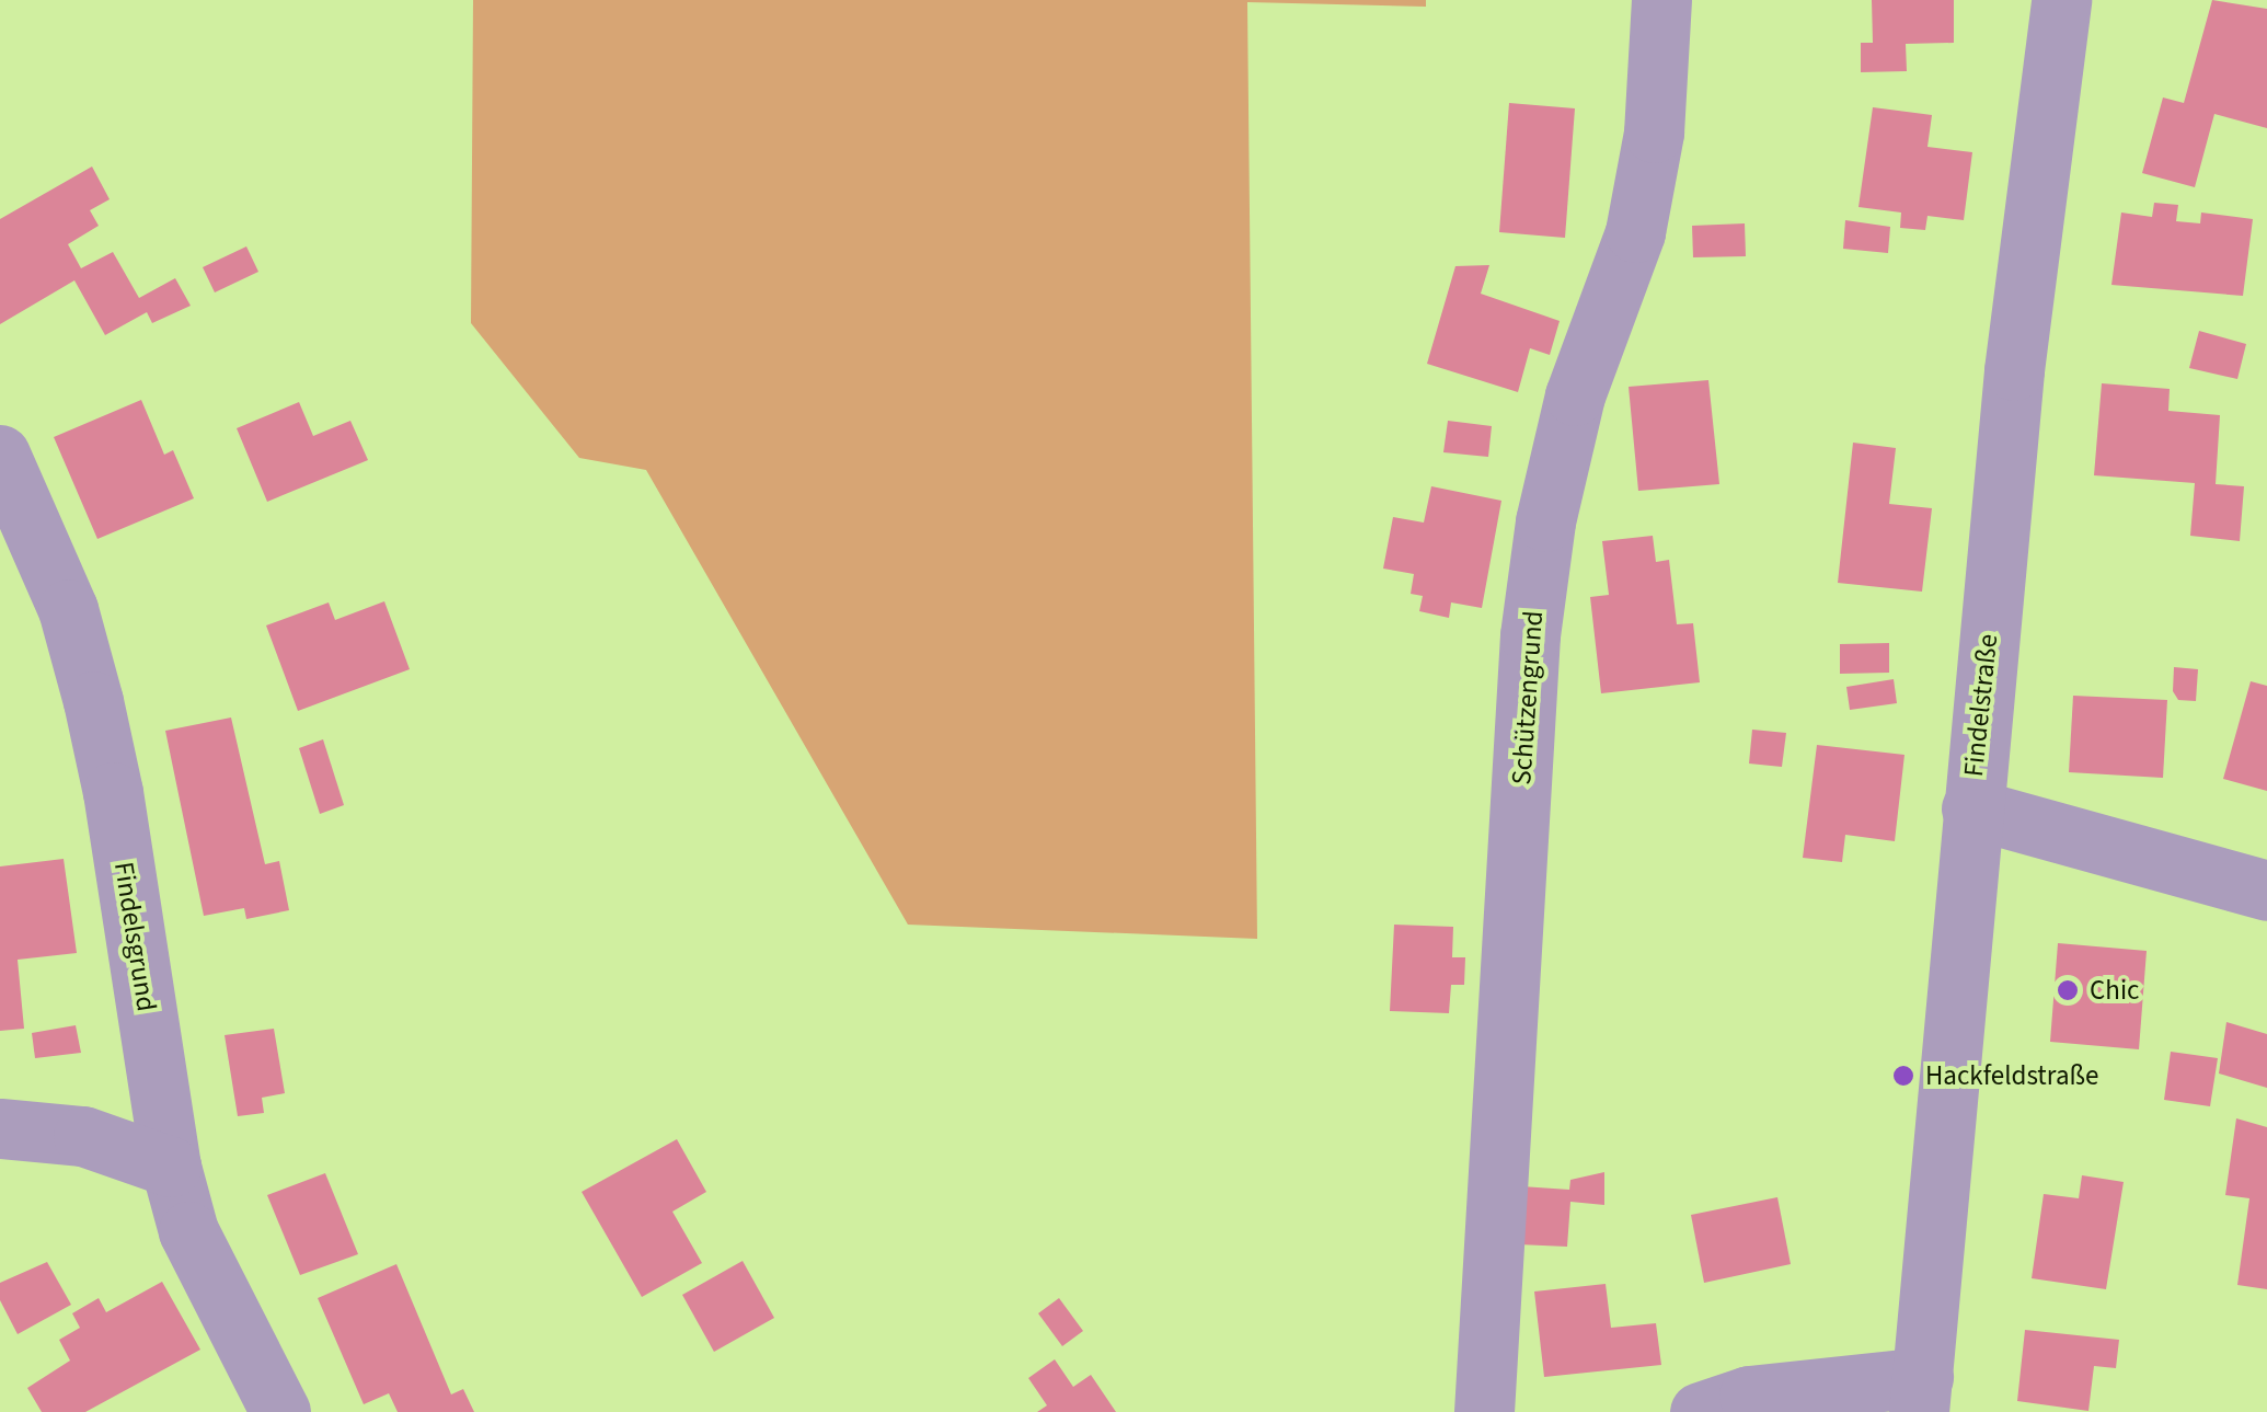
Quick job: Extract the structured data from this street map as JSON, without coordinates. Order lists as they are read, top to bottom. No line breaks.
{"streets":{"street":["Schützengrund","Findelstraße","Findelsgrund"]},"places":["Chic","Hackfeldstraße"]}
